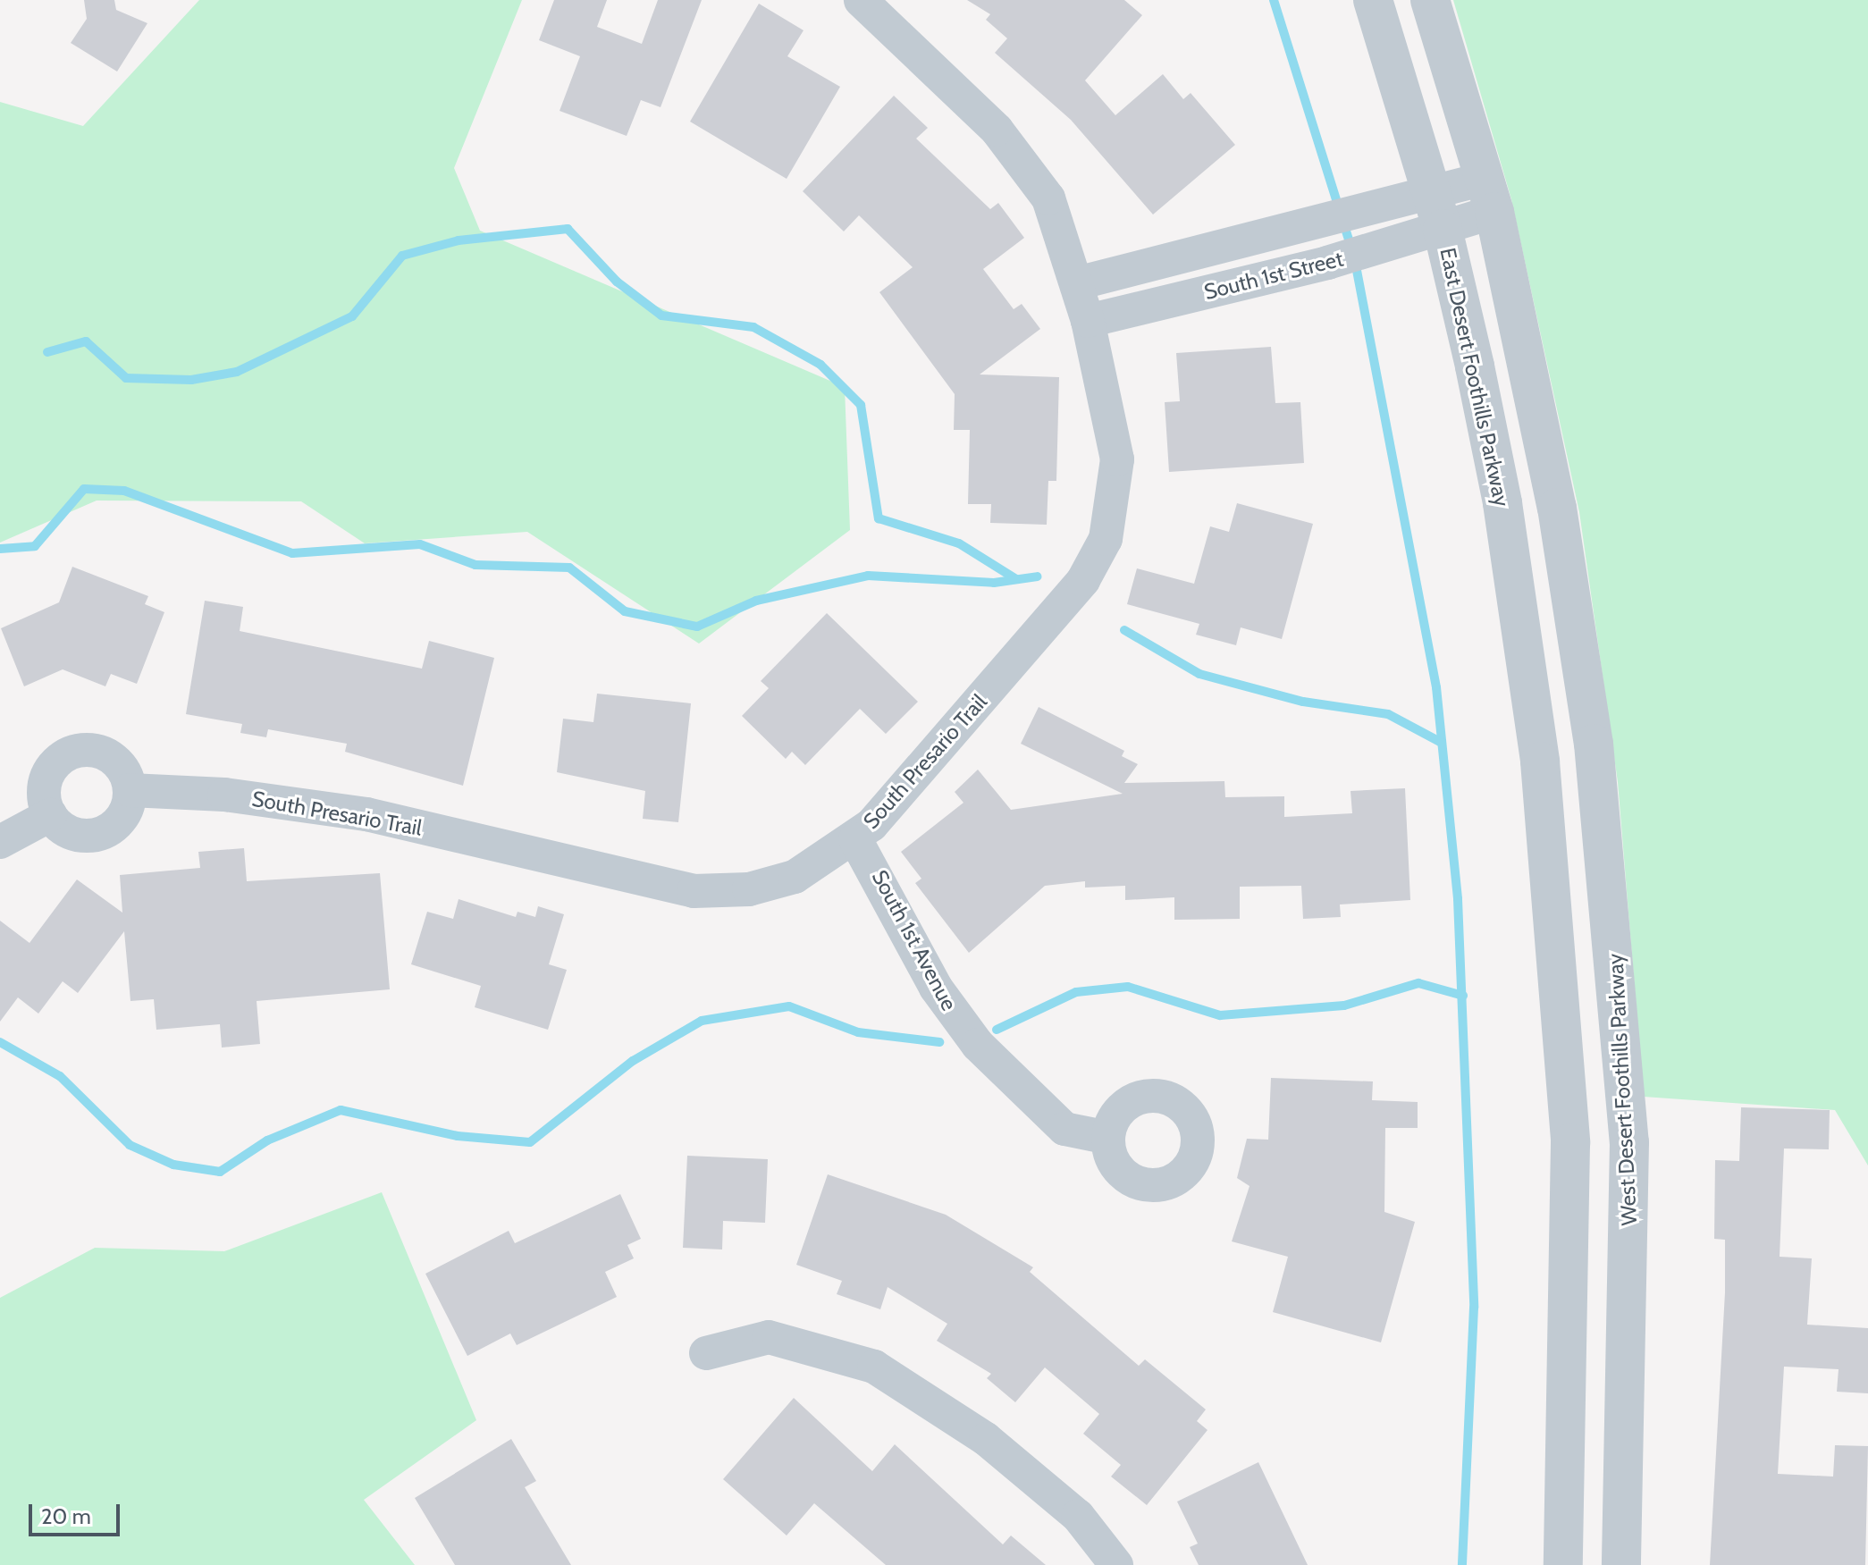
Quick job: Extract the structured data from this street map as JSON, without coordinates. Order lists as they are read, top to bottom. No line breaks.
{"streets":{"street":["South 1st Street","East Desert Foothills Parkway","South Presario Trail","South 1st Avenue","West Desert Foothills Parkway"]},"crossings":[["South 1st Street","East Desert Foothills Parkway"],["South 1st Street","South Presario Trail"],["South 1st Street","West Desert Foothills Parkway"],["South Presario Trail","South 1st Avenue"]],"scale_bar":"20 m"}
